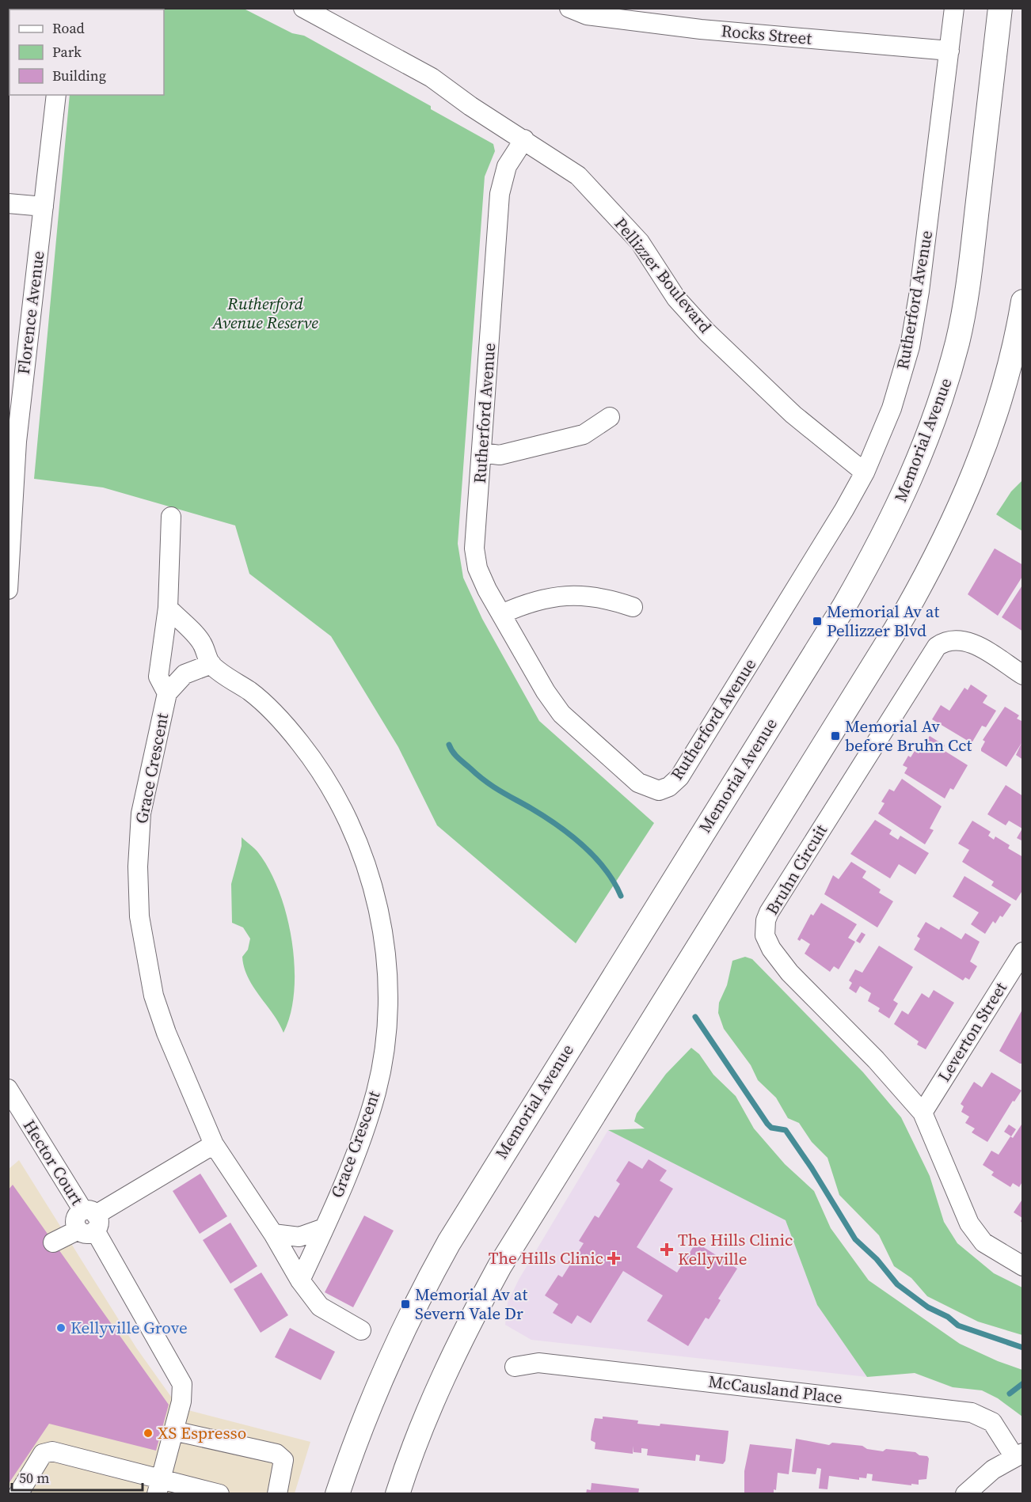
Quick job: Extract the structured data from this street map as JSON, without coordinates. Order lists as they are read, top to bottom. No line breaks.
{"streets":{"main road":["Memorial Avenue"],"street":["Rocks Street","Pellizzer Boulevard","Rutherford Avenue","Florence Avenue","Grace Crescent","Bruhn Circuit","Leverton Street","Hector Court","McCausland Place"]},"crossings":[["Rocks Street","Rutherford Avenue"],["Pellizzer Boulevard","Rutherford Avenue"],["Bruhn Circuit","Leverton Street"]],"parks":["Rutherford Avenue Reserve"],"places":{"transit":["Memorial Av at Pellizzer Blvd","Memorial Av before Bruhn Cct","Memorial Av at Severn Vale Dr"],"health":["The Hills Clinic Kellyville","The Hills Clinic"],"other":["Kellyville Grove","XS Espresso"]},"legend":["Road","Park","Building"],"scale_bar":"50 m"}
